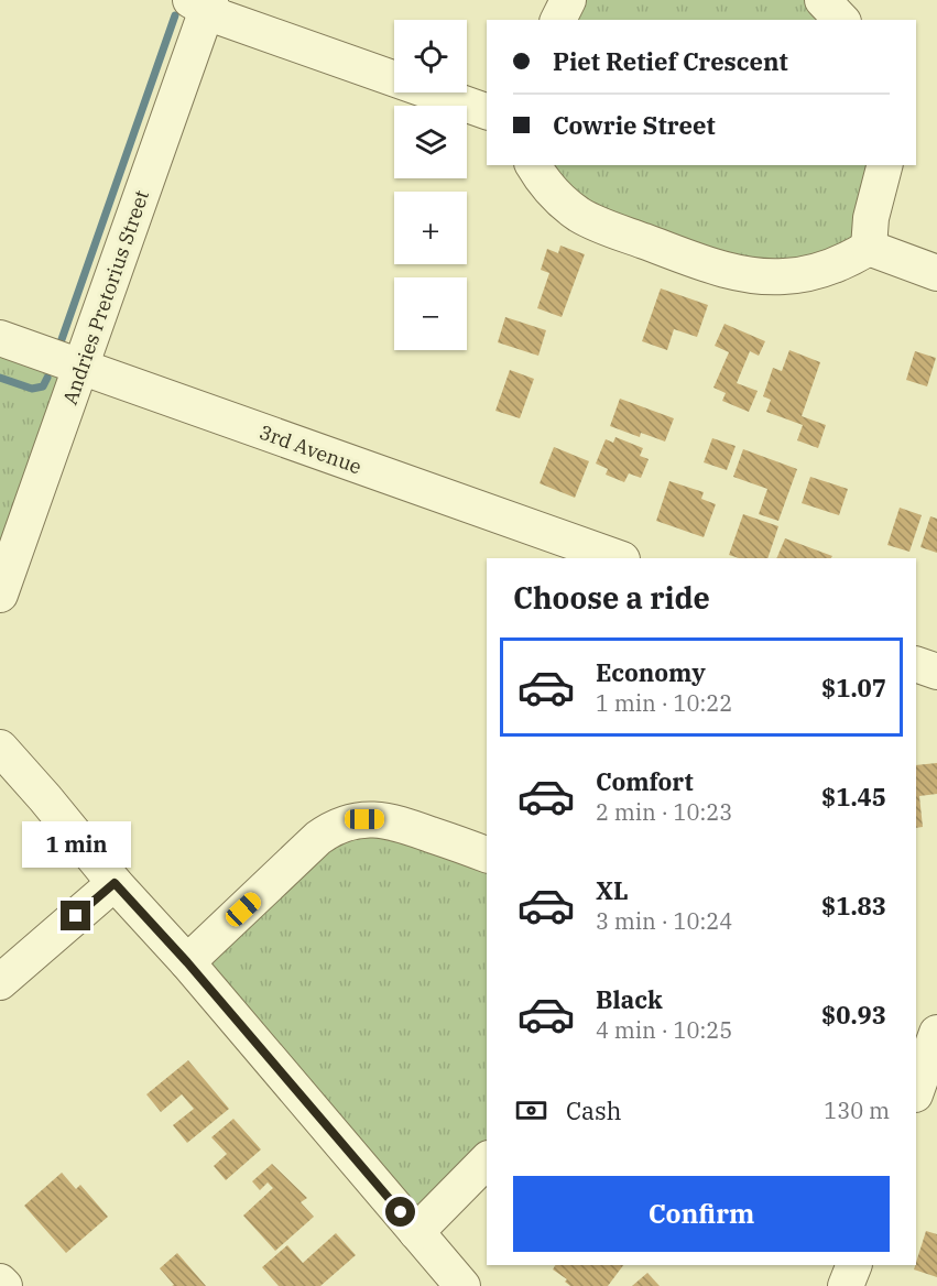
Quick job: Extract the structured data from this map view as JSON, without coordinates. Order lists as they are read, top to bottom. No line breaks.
{"streets":{"street":["Andries Pretorius Street","3rd Avenue"]},"crossings":[["Andries Pretorius Street","3rd Avenue"]],"page":{"map_buttons":["+","−"],"banner":["Piet Retief Crescent","Cowrie Street"],"heading":"Choose a ride","list":[{"name":"Economy","note":"1 min · 10:22","value":"$1.07"},{"name":"Comfort","note":"2 min · 10:23","value":"$1.45"},{"name":"XL","note":"3 min · 10:24","value":"$1.83"},{"name":"Black","note":"4 min · 10:25","value":"$0.93"}],"bubble":"1 min","pay":["Cash","130 m"],"buttons":"Confirm"}}
